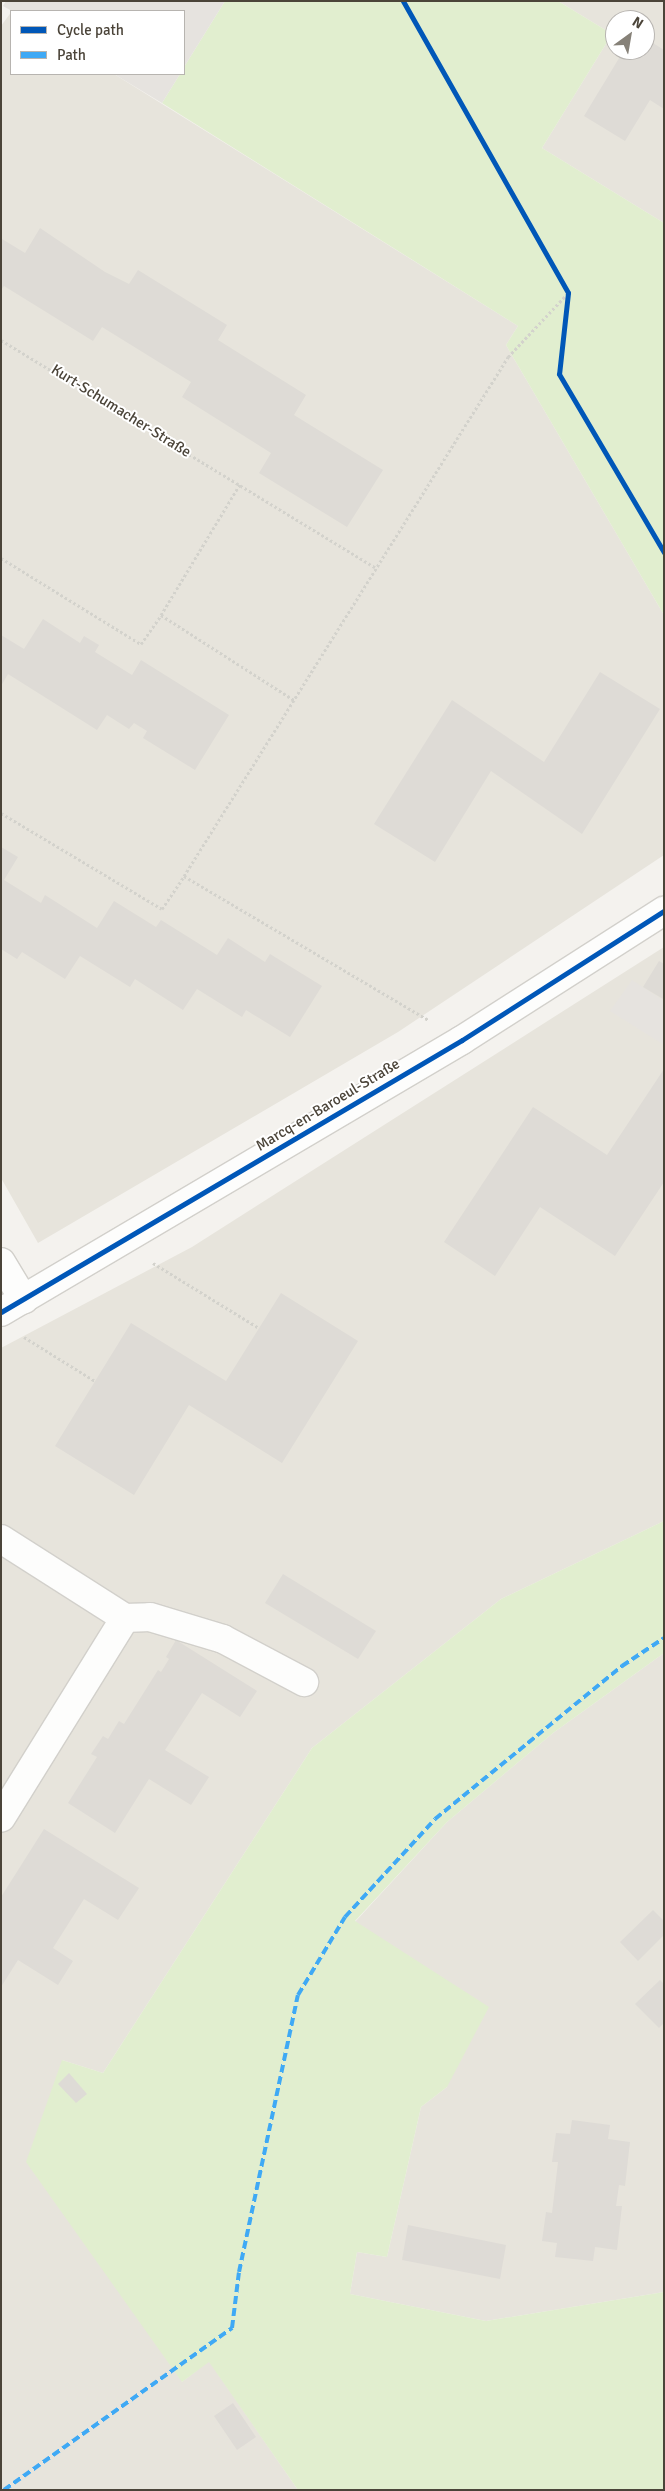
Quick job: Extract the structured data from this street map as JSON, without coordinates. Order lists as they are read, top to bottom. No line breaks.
{"streets":{"street":["Marcq-en-Baroeul-Straße"],"path":["Kurt-Schumacher-Straße"]},"legend":["Cycle path","Path"],"north":"top right"}
